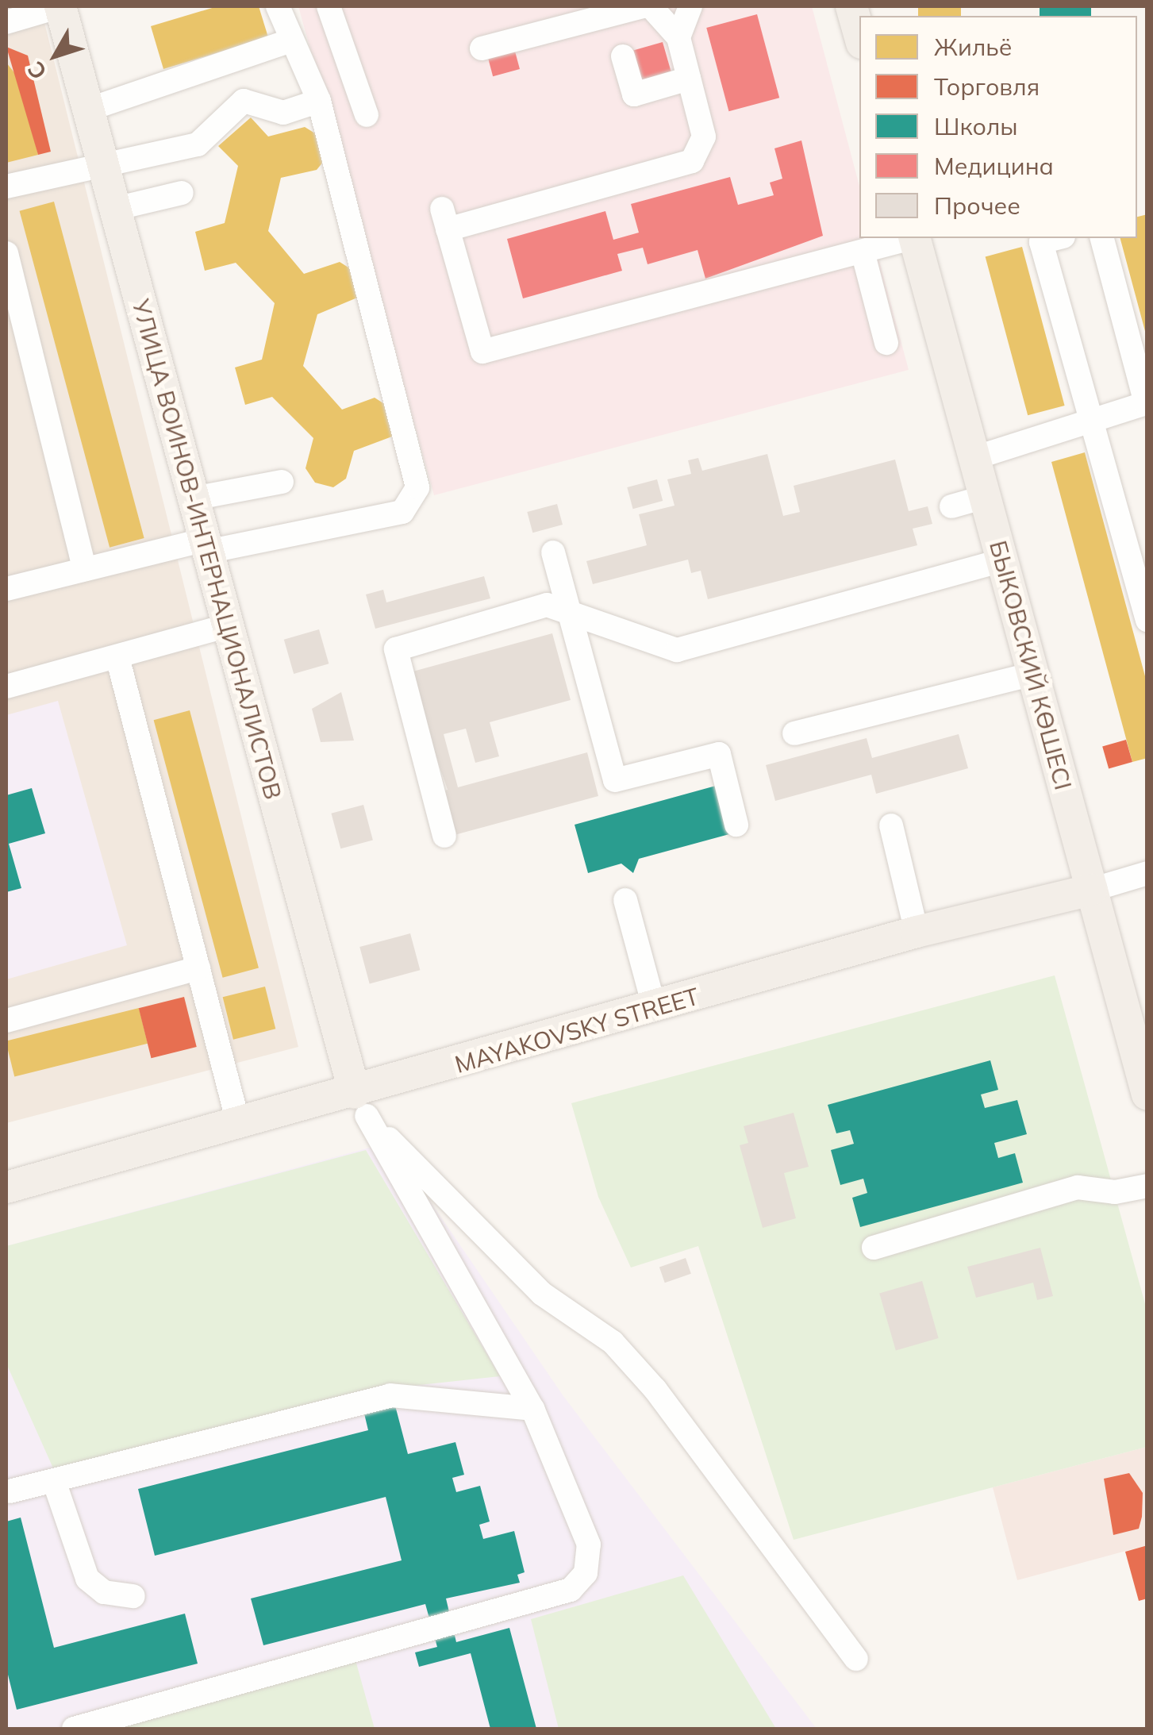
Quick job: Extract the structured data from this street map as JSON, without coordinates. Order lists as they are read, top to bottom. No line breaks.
{"streets":{"main road":["УЛИЦА ВОИНОВ-ИНТЕРНАЦИОНАЛИСТОВ","БЫКОВСКИЙ КӨШЕСІ","MAYAKOVSKY STREET"]},"crossings":[["УЛИЦА ВОИНОВ-ИНТЕРНАЦИОНАЛИСТОВ","MAYAKOVSKY STREET"],["БЫКОВСКИЙ КӨШЕСІ","MAYAKOVSKY STREET"]],"legend":["Жильё","Торговля","Школы","Медицина","Прочее"],"north":"bottom left"}
